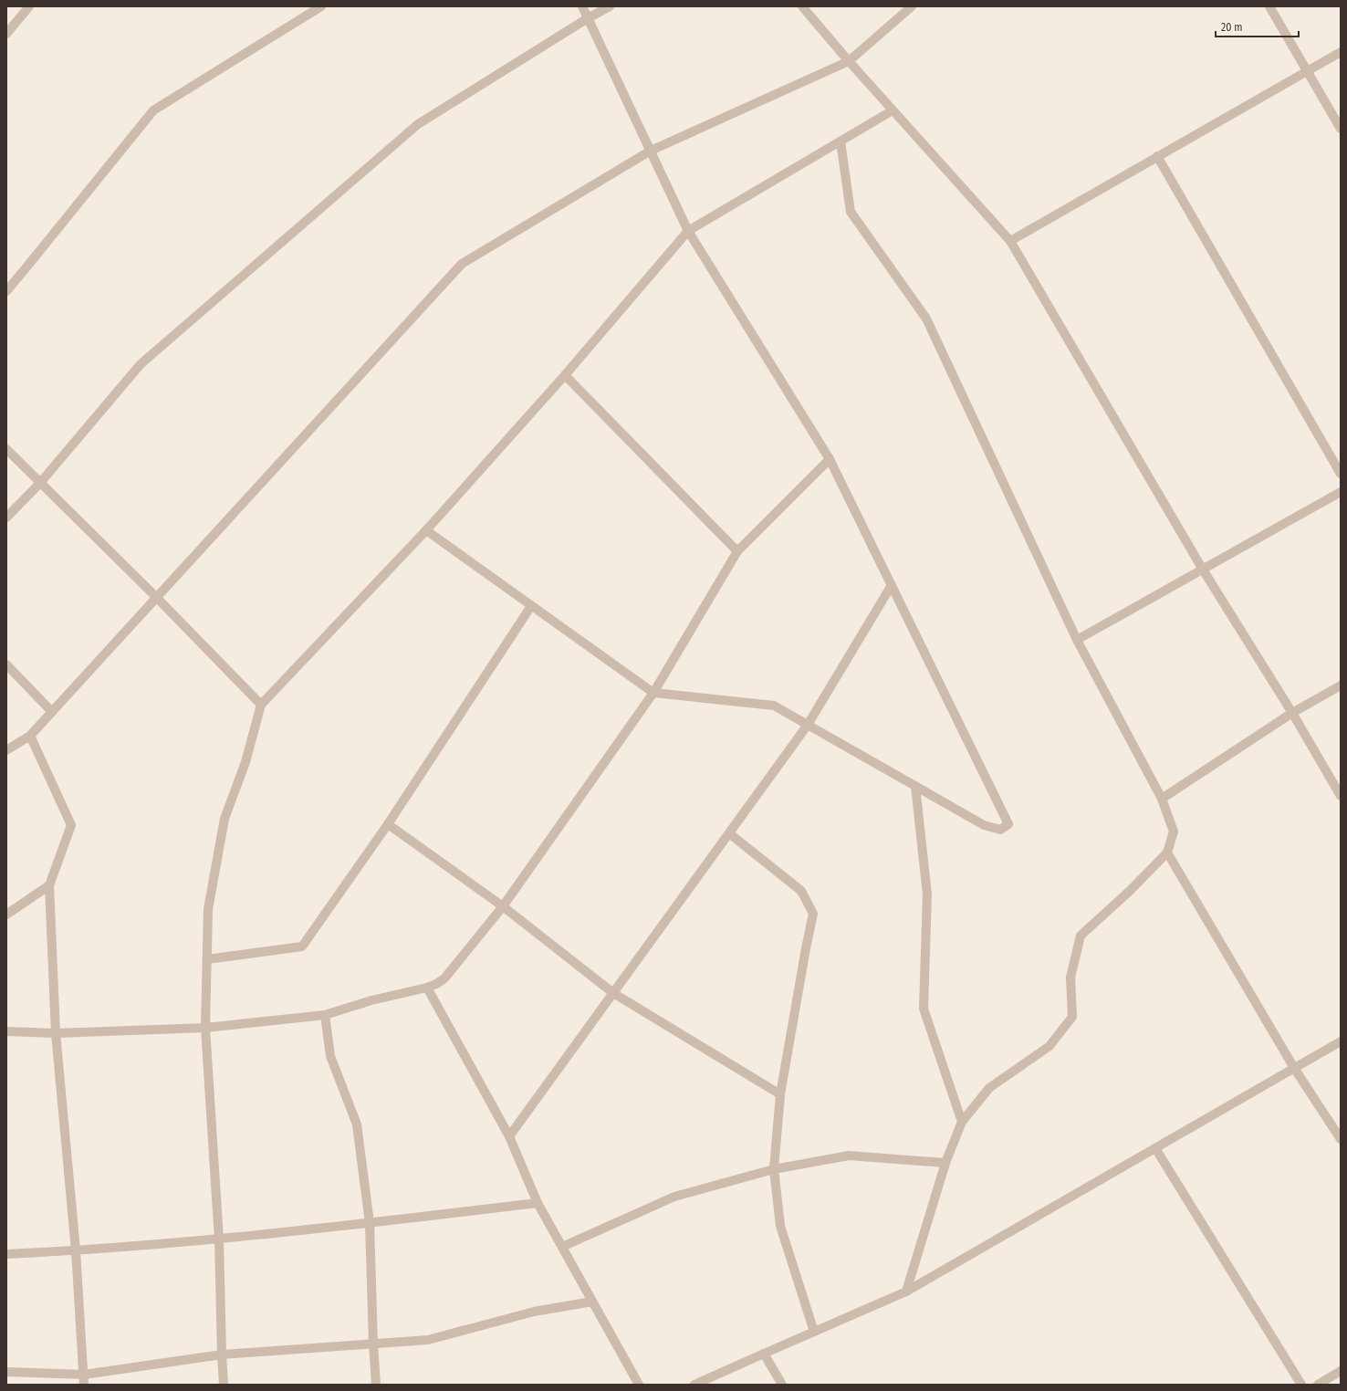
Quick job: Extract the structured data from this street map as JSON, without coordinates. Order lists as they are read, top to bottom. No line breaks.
{"scale_bar":"20 m"}
